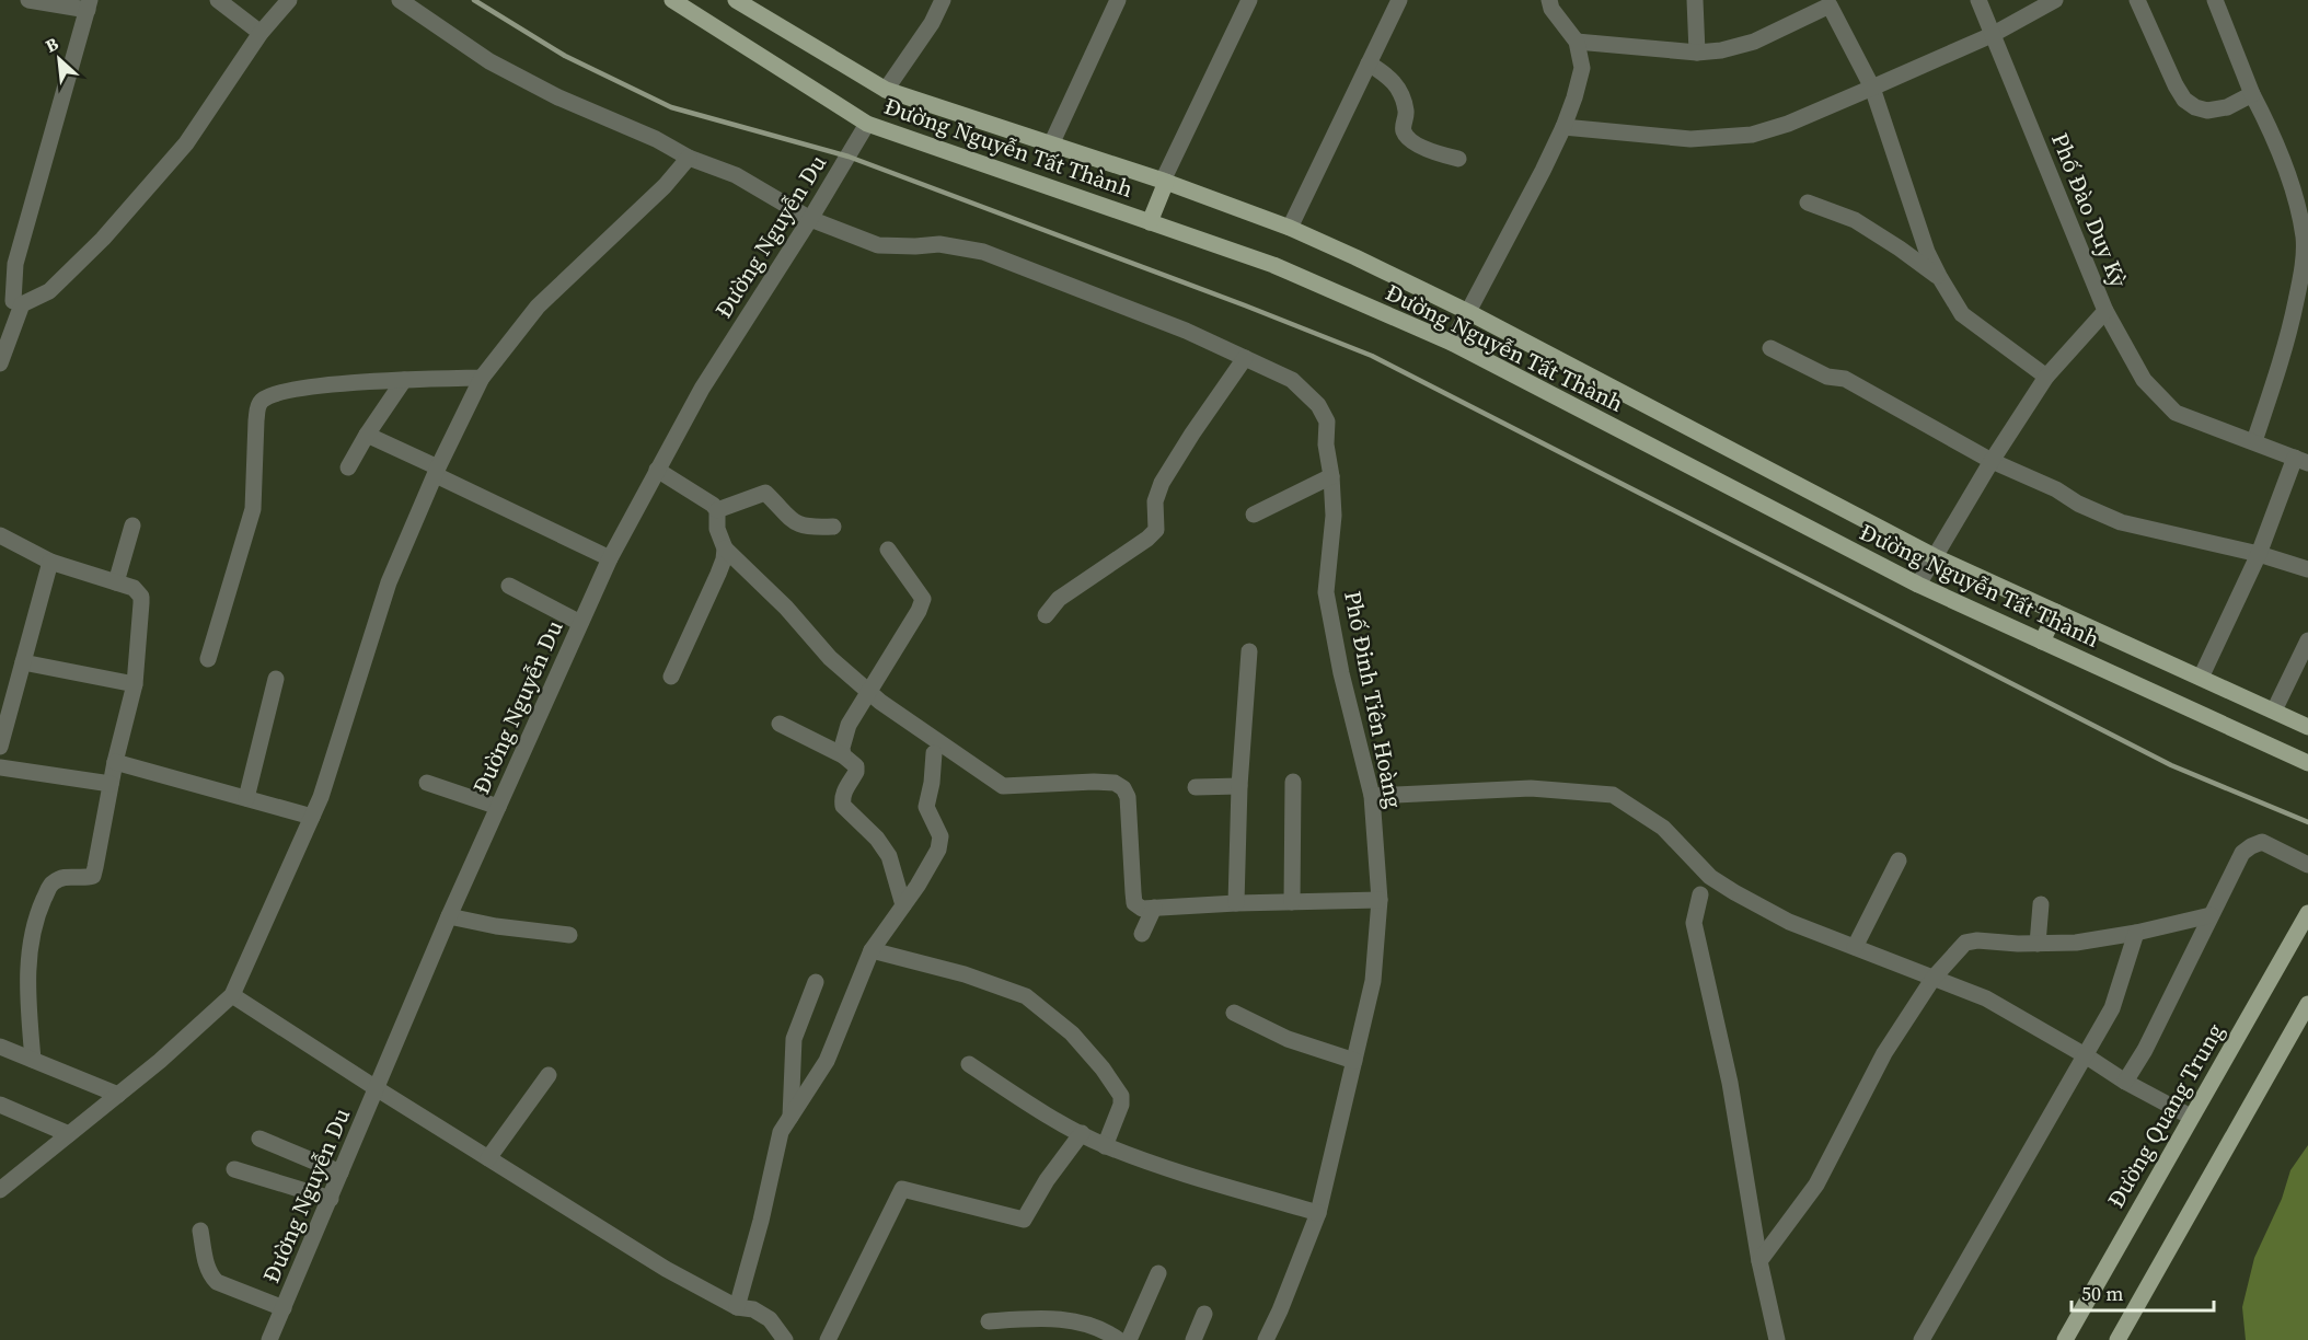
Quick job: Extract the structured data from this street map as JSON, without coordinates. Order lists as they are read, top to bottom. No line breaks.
{"streets":{"main road":["Đường Nguyễn Tất Thành","Đường Quang Trung"],"street":["Phố Đào Duy Kỳ","Đường Nguyễn Du","Phố Đinh Tiên Hoàng"]},"crossings":[["Đường Nguyễn Tất Thành","Phố Đào Duy Kỳ"],["Đường Nguyễn Tất Thành","Đường Nguyễn Du"],["Đường Nguyễn Du","Phố Đinh Tiên Hoàng"]],"scale_bar":"50 m","north":"top left"}
